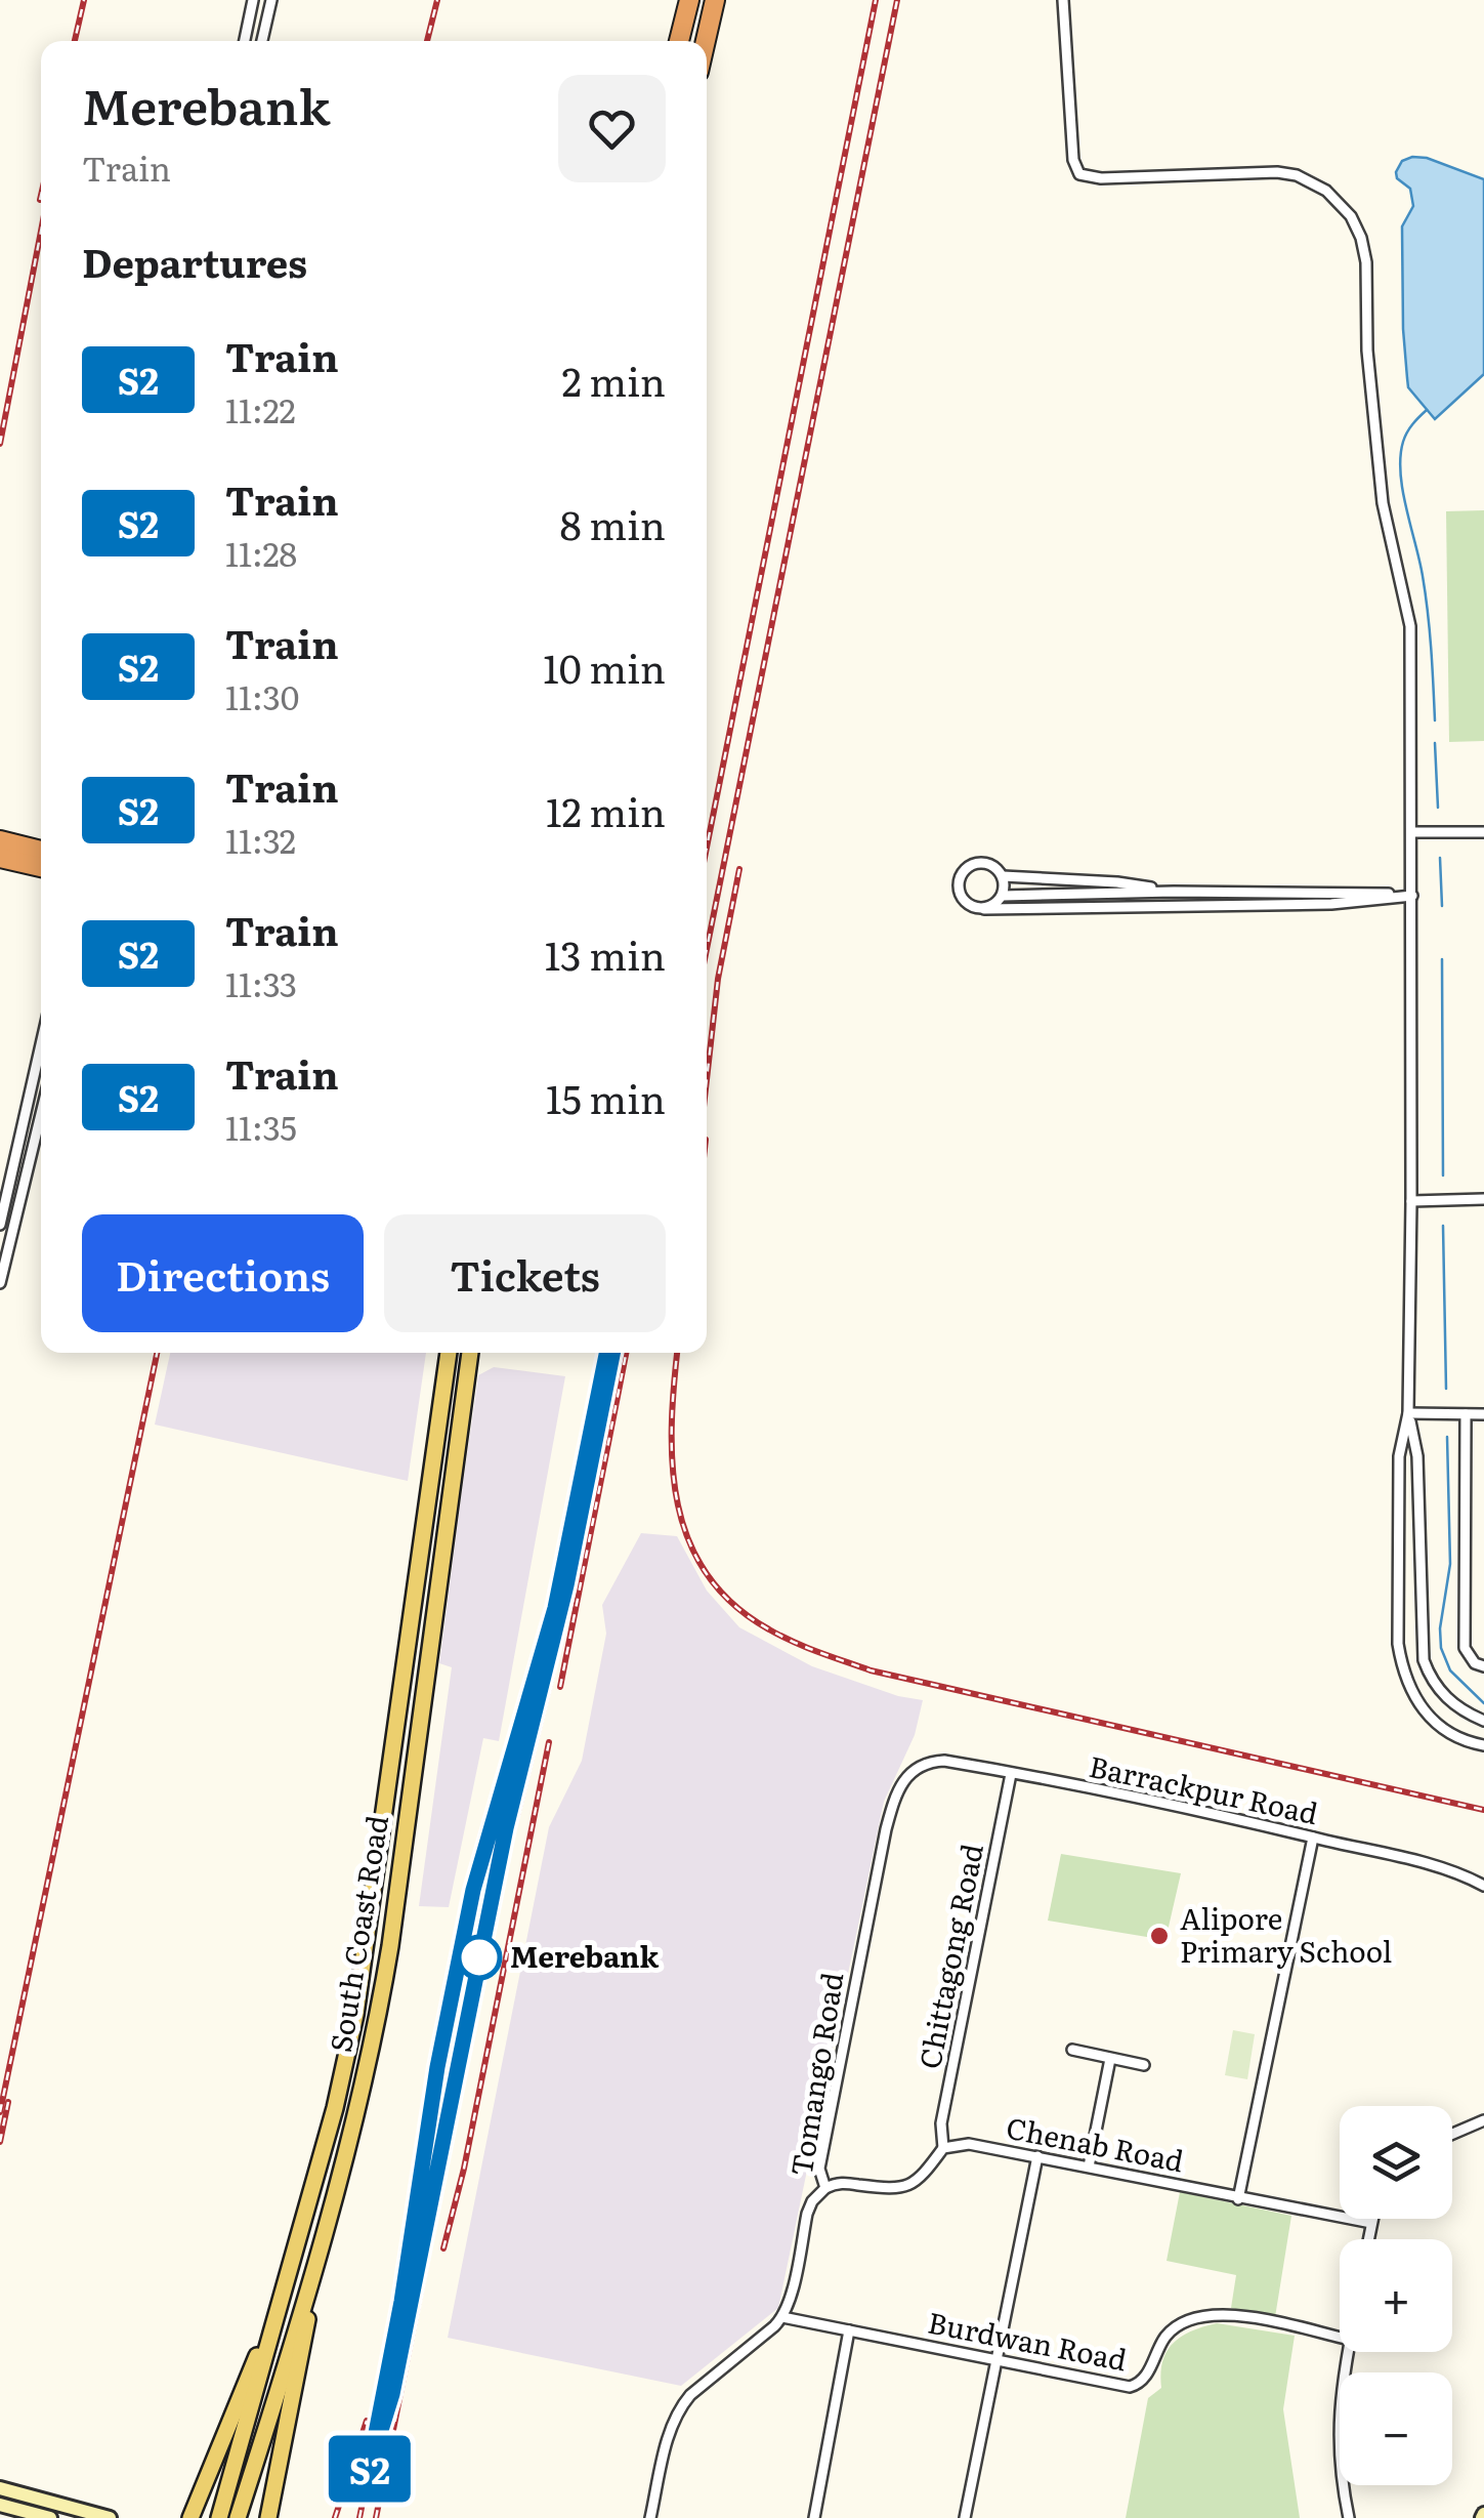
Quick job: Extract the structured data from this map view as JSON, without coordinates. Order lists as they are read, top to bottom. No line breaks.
{"streets":{"main road":["South Coast Road"],"street":["Barrackpur Road","Chittagong Road","Tomango Road","Chenab Road","Burdwan Road"]},"crossings":[["Barrackpur Road","Chittagong Road"],["Barrackpur Road","Tomango Road"],["Chittagong Road","Chenab Road"],["Tomango Road","Burdwan Road"]],"places":["Alipore Primary School","Merebank"],"page":{"on_map":"S2","heading":[["Merebank","Train"],"Departures"],"list":[{"mark":"S2","name":"Train","note":"11:22","value":"2 min"},{"mark":"S2","name":"Train","note":"11:28","value":"8 min"},{"mark":"S2","name":"Train","note":"11:30","value":"10 min"},{"mark":"S2","name":"Train","note":"11:32","value":"12 min"},{"mark":"S2","name":"Train","note":"11:33","value":"13 min"},{"mark":"S2","name":"Train","note":"11:35","value":"15 min"}],"buttons":["Directions","Tickets"],"map_buttons":["+","−"]}}
